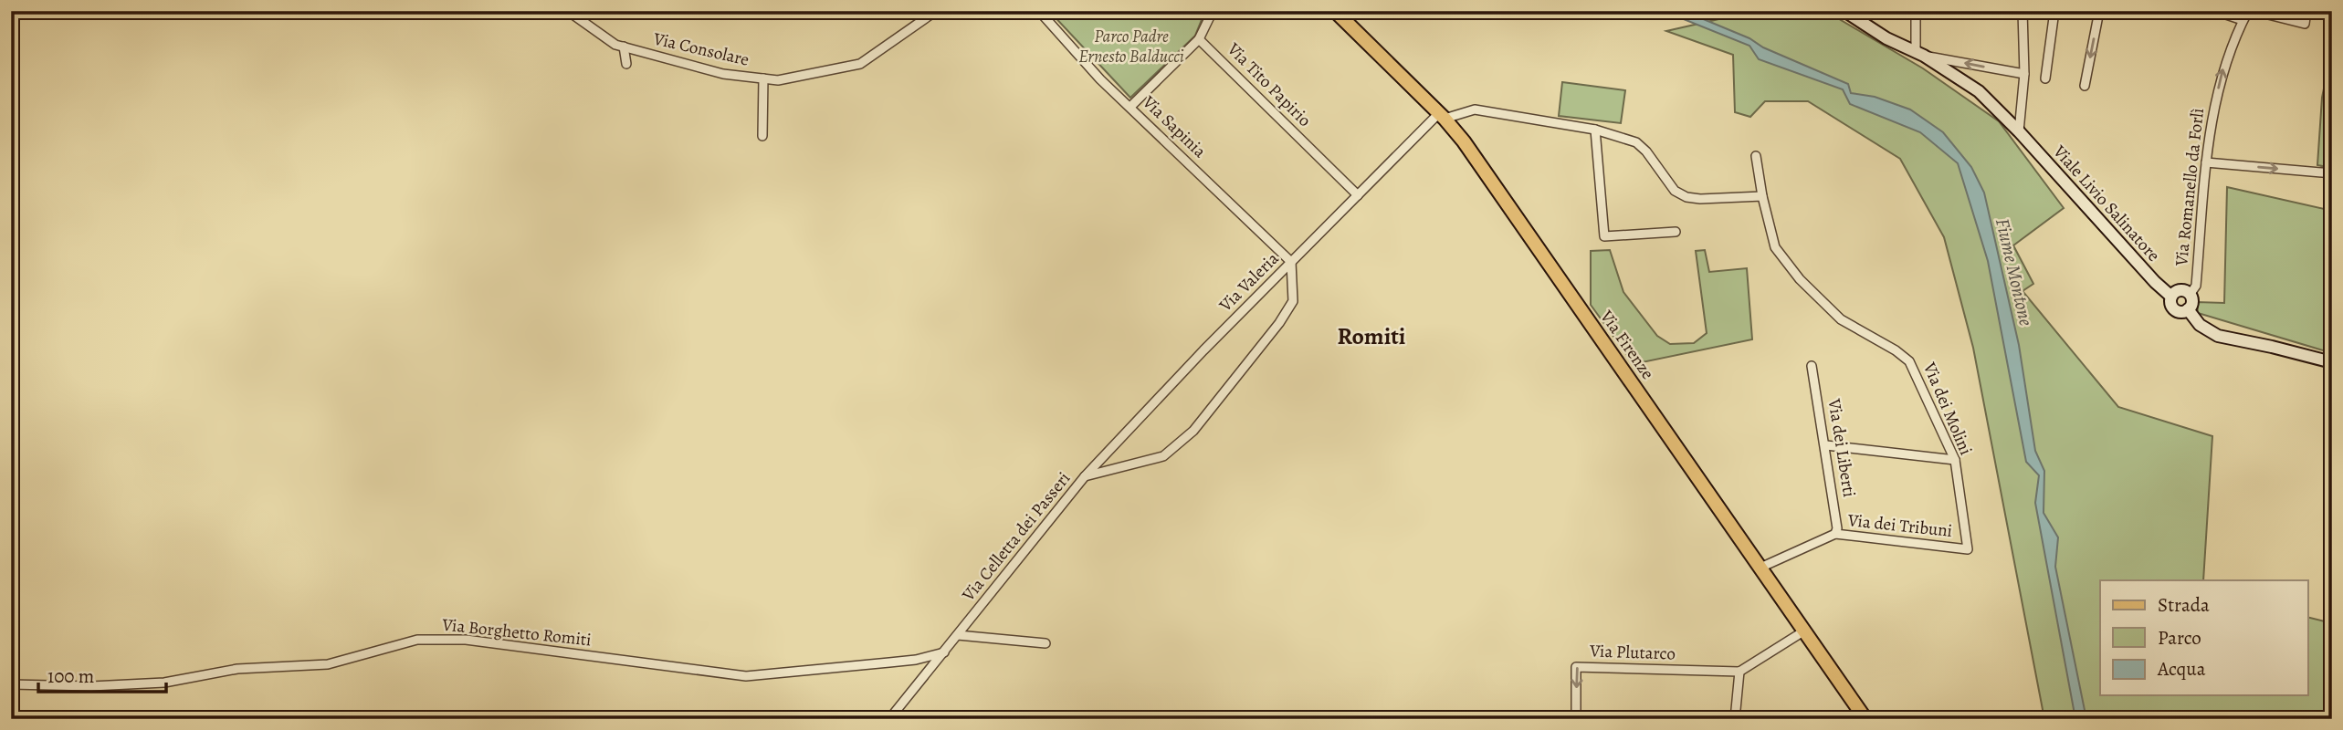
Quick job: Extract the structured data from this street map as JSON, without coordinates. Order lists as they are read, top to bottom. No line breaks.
{"streets":{"main road":["Viale Livio Salinatore","Via Firenze"],"street":["Via Consolare","Via Tito Papirio","Via Sapinia","Via Romanello da Forlì","Via Valeria","Via dei Molini","Via dei Liberti","Via dei Tribuni","Via Celletta dei Passeri","Via Borghetto Romiti","Via Plutarco"]},"crossings":[["Via Tito Papirio","Via Valeria"],["Via Sapinia","Via Valeria"],["Via Sapinia","Via Celletta dei Passeri"],["Via Romanello da Forlì","Viale Livio Salinatore"],["Via Valeria","Via Firenze"],["Via Valeria","Via Celletta dei Passeri"],["Via Firenze","Via dei Tribuni"],["Via dei Molini","Via dei Tribuni"],["Via dei Liberti","Via dei Tribuni"],["Via Celletta dei Passeri","Via Borghetto Romiti"]],"one_way":["Via Romanello da Forlì"],"districts":["Romiti"],"water":["Fiume Montone"],"parks":["Parco Padre Ernesto Balducci"],"legend":["Strada","Parco","Acqua"],"scale_bar":"100 m"}
